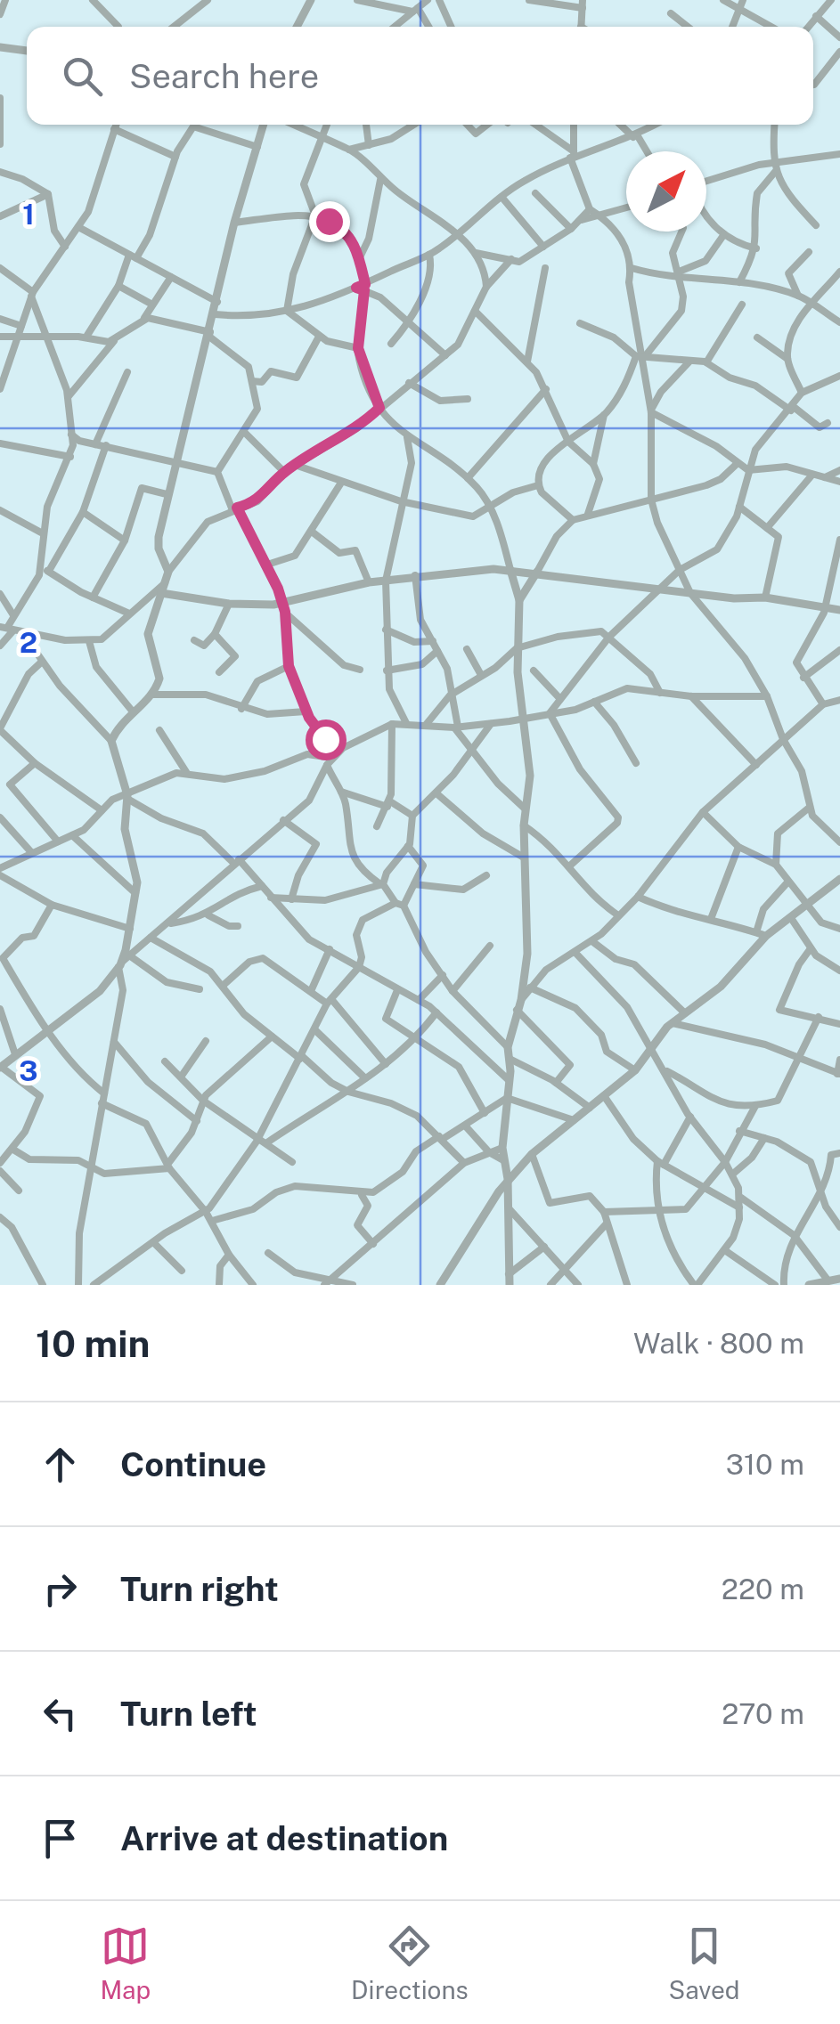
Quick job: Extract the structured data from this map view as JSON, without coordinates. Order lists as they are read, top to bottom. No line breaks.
{"north":"top right","page":{"search":"Search here","heading":["10 min","Walk · 800 m"],"list":[["Continue","310 m"],["Turn right","220 m"],["Turn left","270 m"],"Arrive at destination"],"nav":["Map","Directions","Saved"]},"grid":{"rows":["1","2","3"]}}
